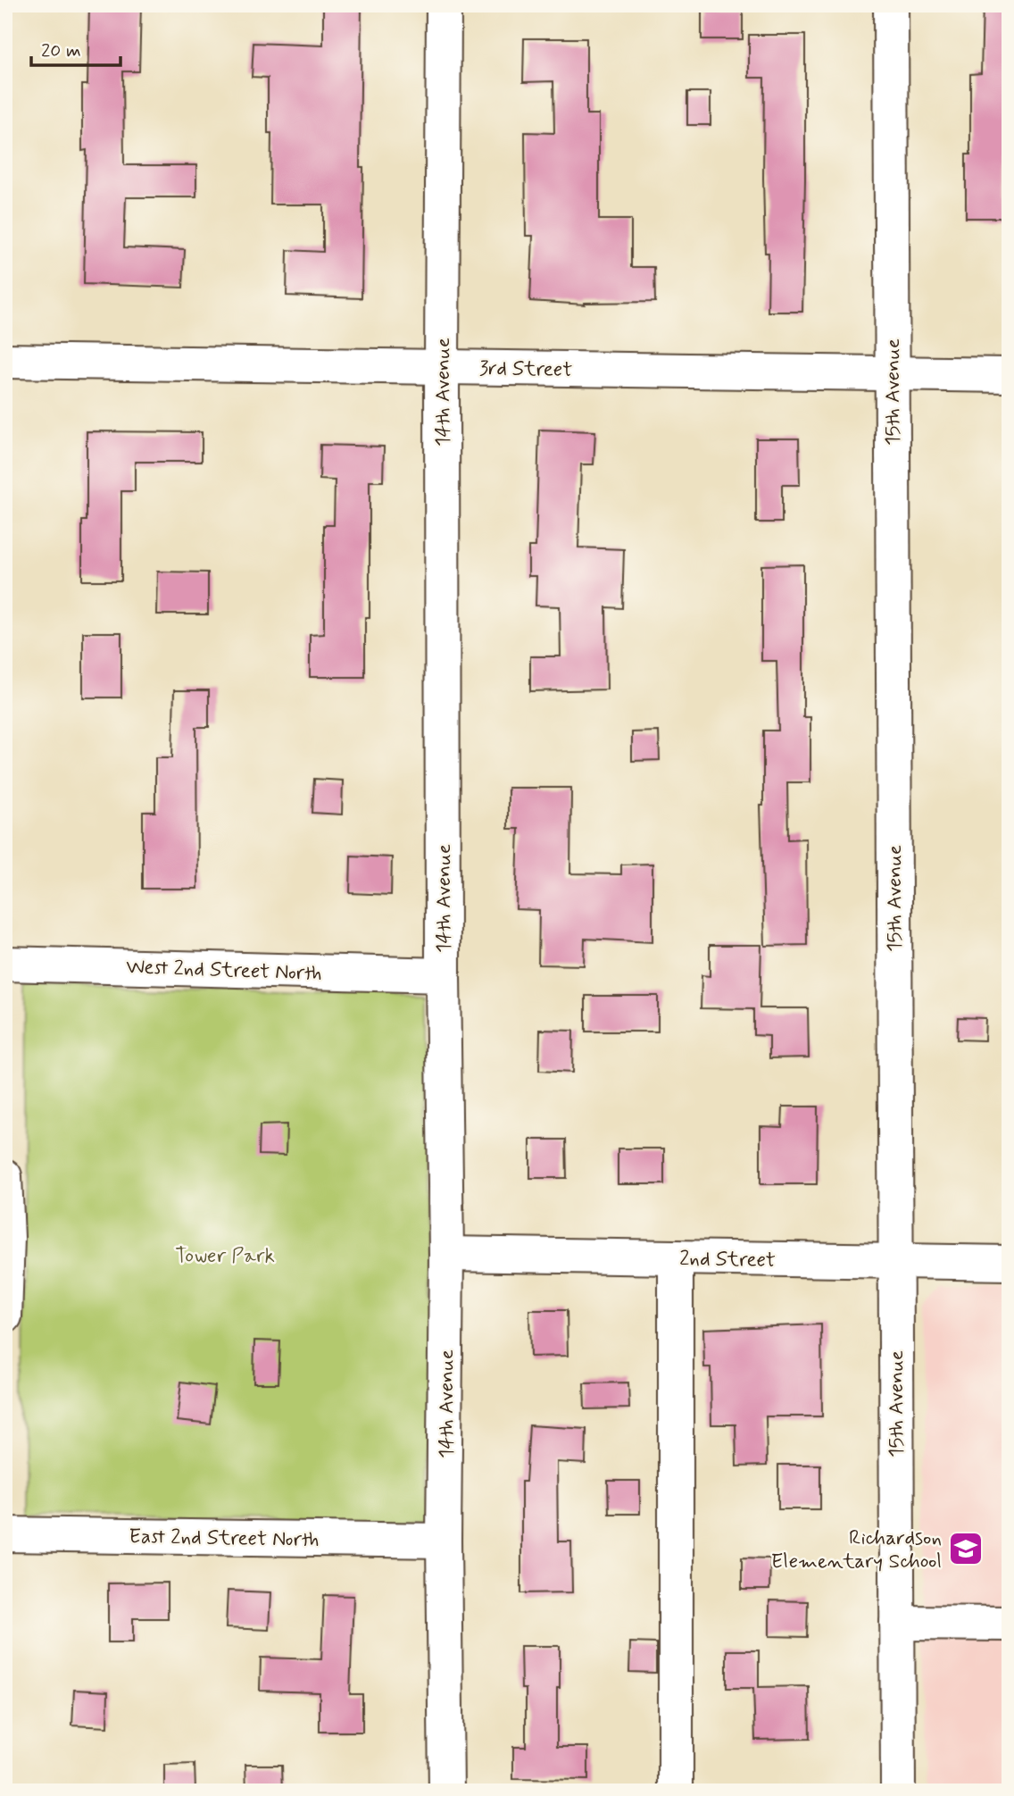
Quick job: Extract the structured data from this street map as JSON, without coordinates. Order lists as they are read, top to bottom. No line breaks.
{"streets":{"street":["3rd Street","14th Avenue","15th Avenue","West 2nd Street North","2nd Street","East 2nd Street North"]},"crossings":[["3rd Street","14th Avenue"],["3rd Street","15th Avenue"],["14th Avenue","West 2nd Street North"],["14th Avenue","2nd Street"],["14th Avenue","East 2nd Street North"],["15th Avenue","2nd Street"]],"parks":["Tower Park"],"places":{"school or university":["Richardson Elementary School"]},"scale_bar":"20 m"}
